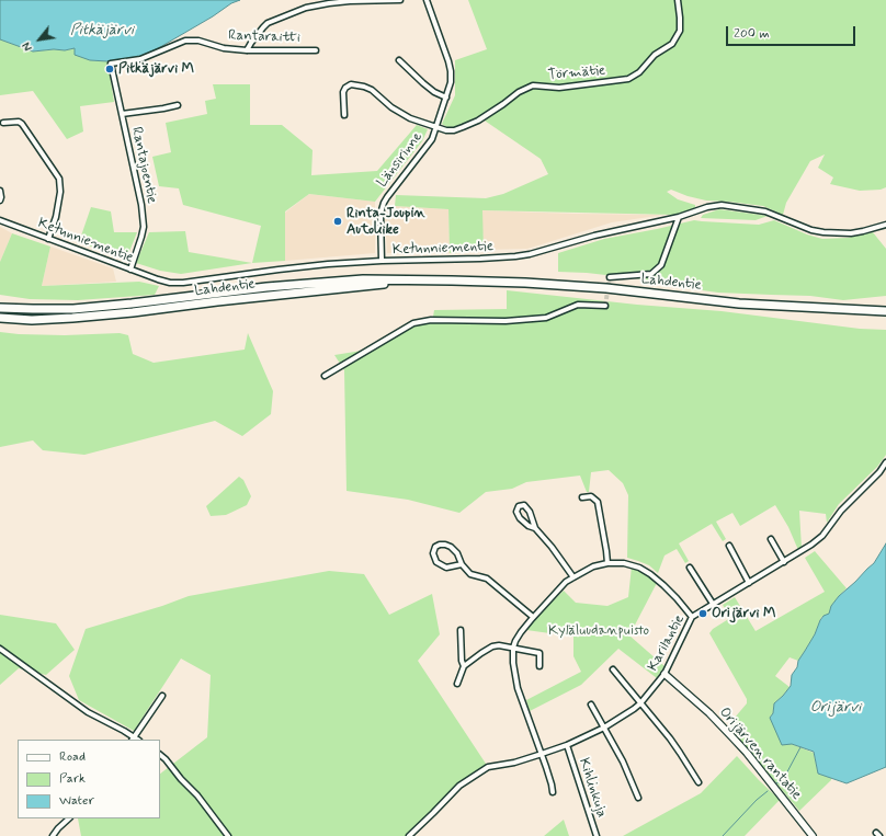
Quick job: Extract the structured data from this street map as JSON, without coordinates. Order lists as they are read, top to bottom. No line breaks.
{"streets":{"highway":["Lahdentie"],"street":["Rantaraitti","Törmätie","Länsirinne","Rantajoentie","Ketunniementie","Karilantie","Orijärven rantatie","Kihlinkuja"]},"crossings":[["Rantaraitti","Rantajoentie"],["Törmätie","Länsirinne"],["Länsirinne","Ketunniementie"],["Rantajoentie","Ketunniementie"],["Karilantie","Orijärven rantatie"],["Karilantie","Kihlinkuja"]],"water":["Pitkäjärvi","Orijärvi"],"parks":["Kyläluudanpuisto"],"places":["Pitkäjärvi M","Rinta-Joupin Autoliike","Orijärvi M"],"legend":["Road","Park","Water"],"scale_bar":"200 m","north":"bottom left"}
